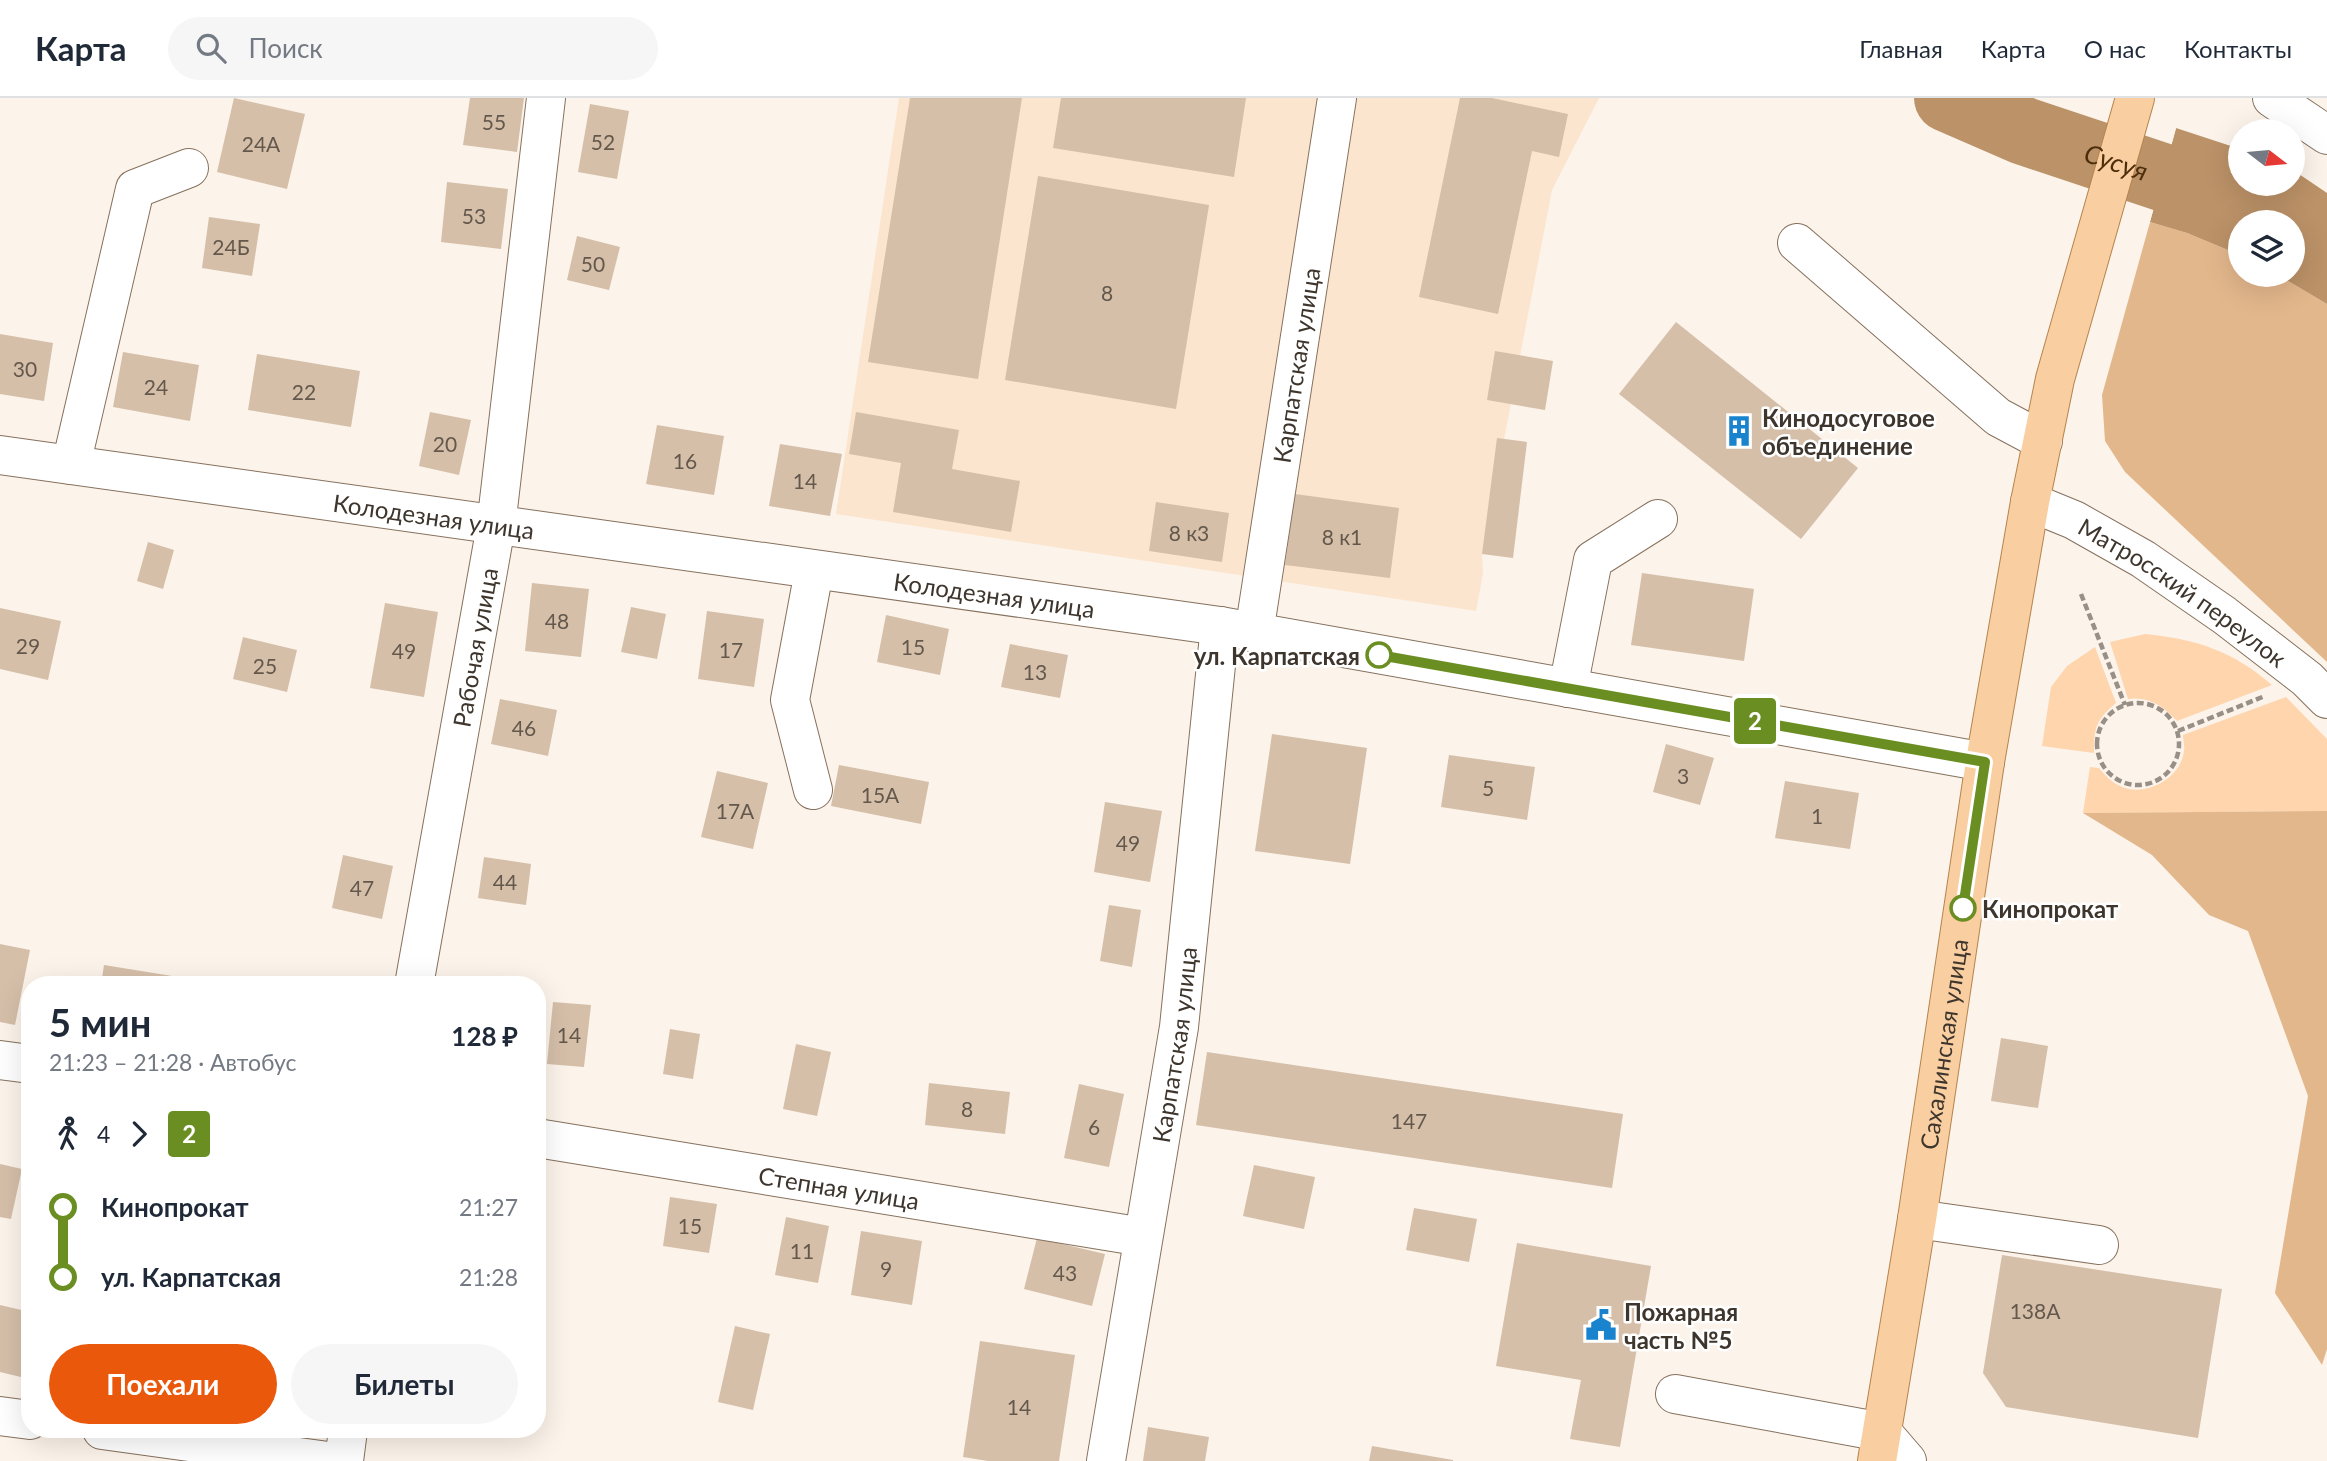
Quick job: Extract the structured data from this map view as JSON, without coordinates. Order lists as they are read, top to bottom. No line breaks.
{"streets":{"main road":["Сахалинская улица"],"street":["Карпатская улица","Колодезная улица","Матросский переулок","Рабочая улица","Степная улица"]},"crossings":[["Карпатская улица","Колодезная улица"],["Карпатская улица","Степная улица"],["Колодезная улица","Рабочая улица"],["Колодезная улица","Сахалинская улица"],["Матросский переулок","Сахалинская улица"]],"water":["Сусуя"],"places":{"building":["Кинодосуговое объединение"],"other":["ул. Карпатская","Кинопрокат"],"public building":["Пожарная часть №5"]},"lines":["bus line 2"],"house_numbers":["55","52","24А","53","24Б","50","8","30","24","22","20","16","14","8 к3","8 к1","48","29","15","17","49","25","13","46","3","5","15А","17А","1","49","44","47","14","8","147","6","15","11","9","43","138А","14"],"north":"right","page":{"header":"Карта","search":"Поиск","nav":["Главная","Карта","О нас","Контакты"],"on_map":"2","heading":["5 мин","21:23 – 21:28 · Автобус","128 ₽"],"legs":["4","2"],"list":[{"name":"Кинопрокат","value":"21:27"},{"name":"ул. Карпатская","value":"21:28"}],"buttons":["Поехали","Билеты"]}}
